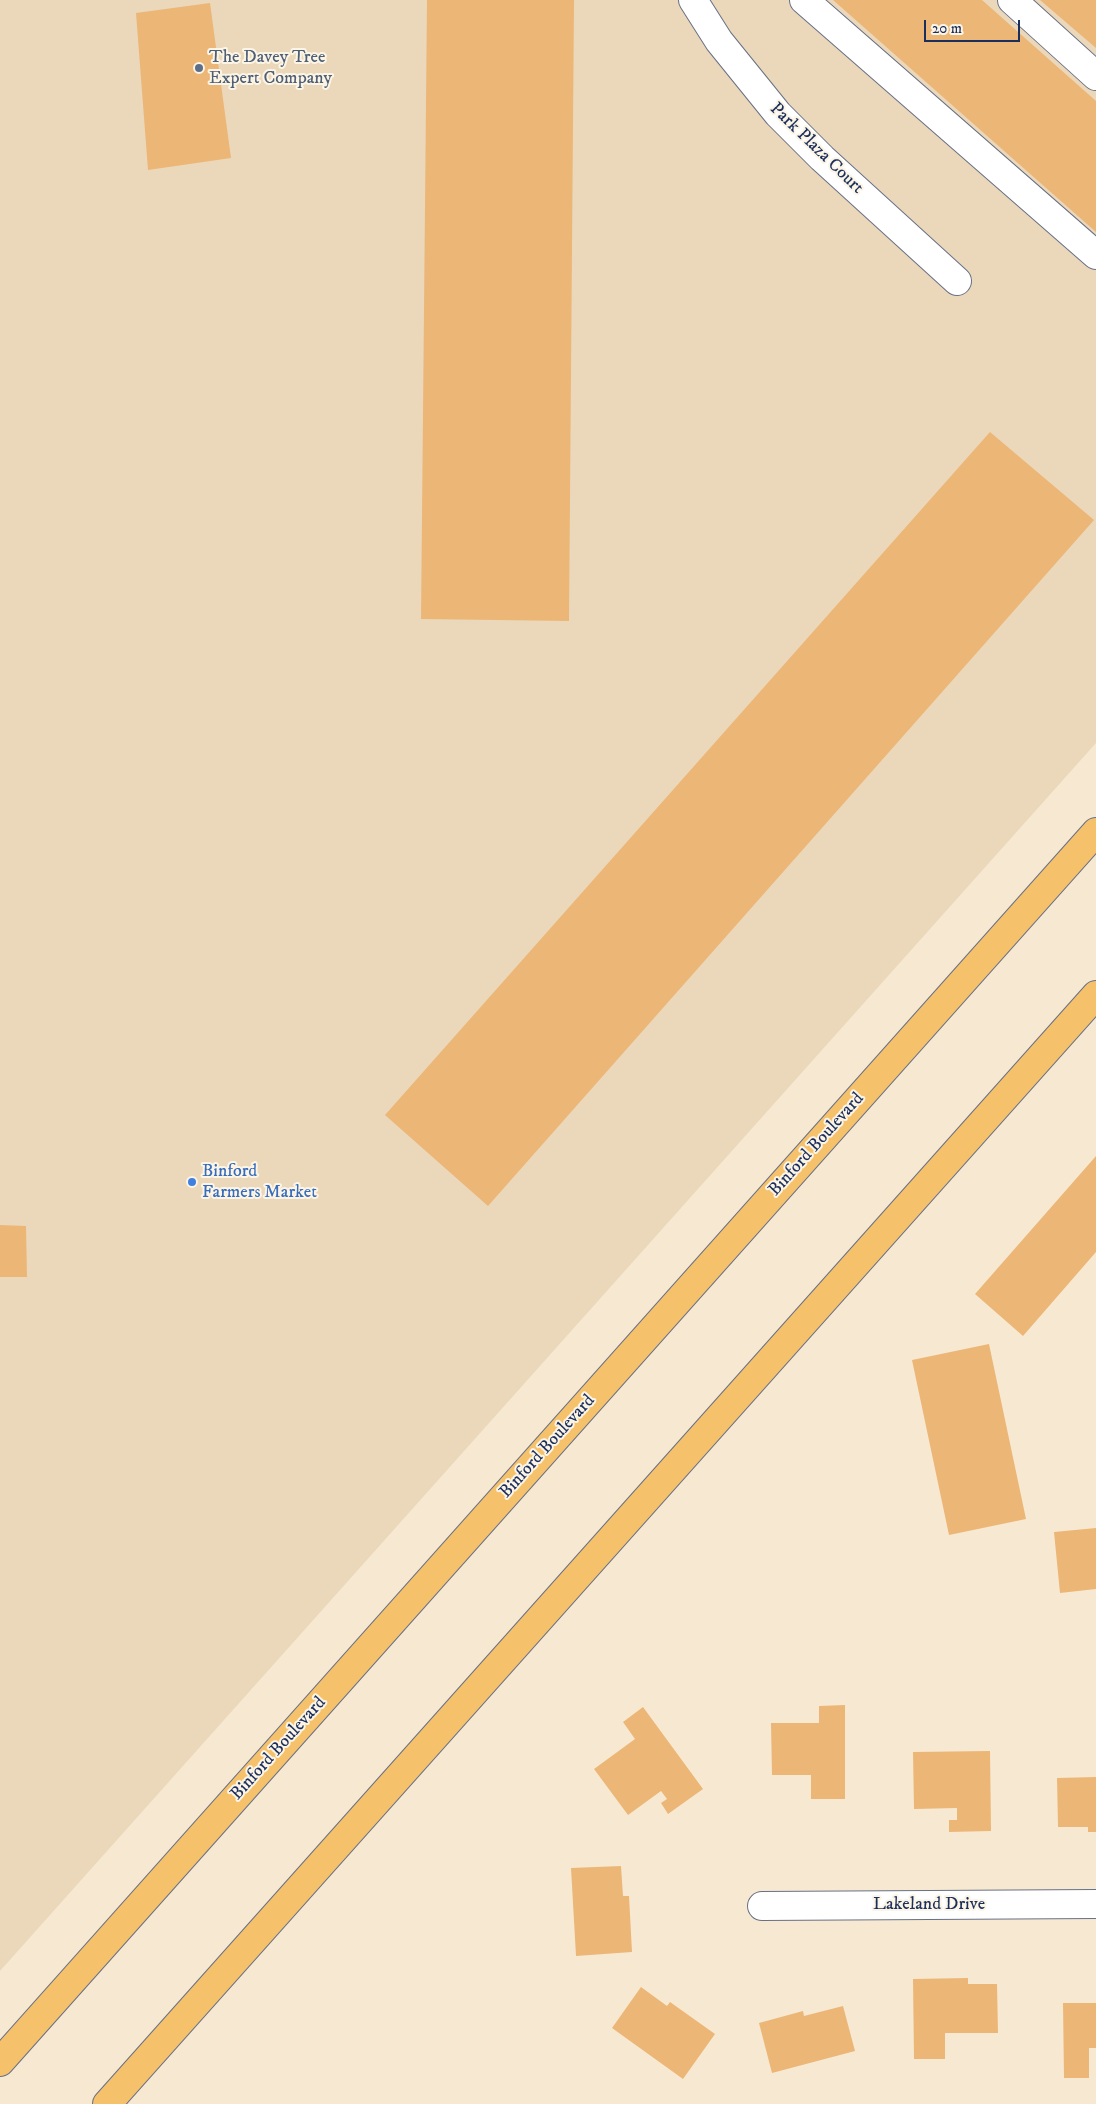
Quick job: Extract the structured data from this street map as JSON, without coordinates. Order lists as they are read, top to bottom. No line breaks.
{"streets":{"main road":["Binford Boulevard"],"street":["Park Plaza Court","Lakeland Drive"]},"places":["The Davey Tree Expert Company","Binford Farmers Market"],"scale_bar":"20 m"}
